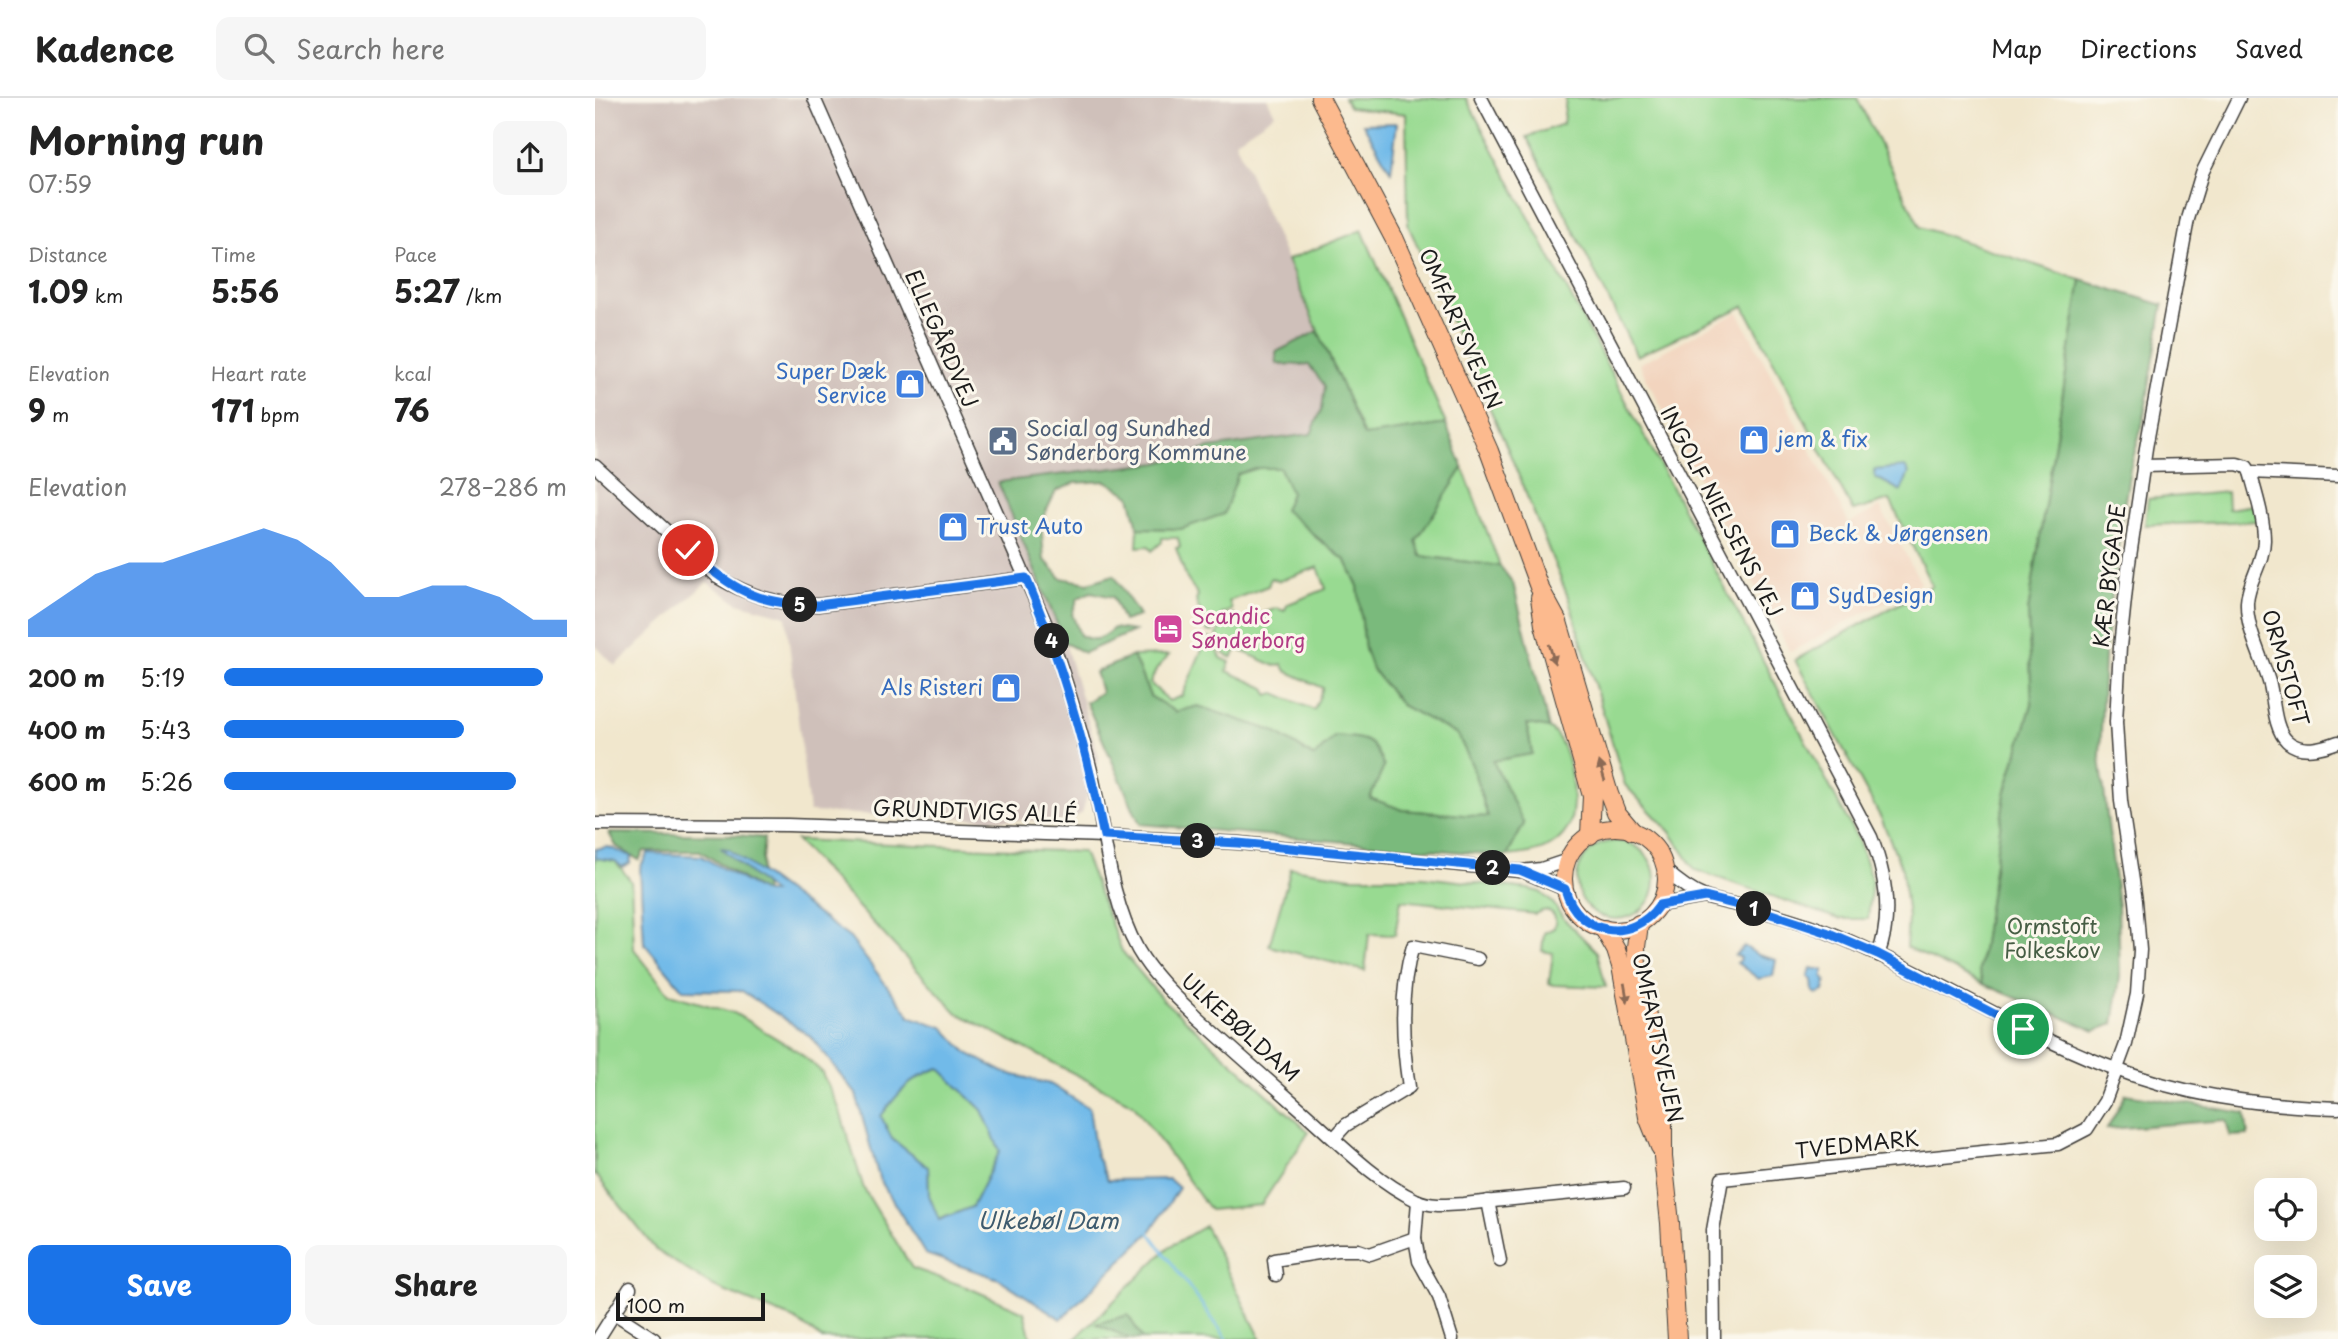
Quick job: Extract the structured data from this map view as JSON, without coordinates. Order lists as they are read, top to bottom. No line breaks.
{"streets":{"highway":["OMFARTSVEJEN"],"street":["ELLEGÅRDVEJ","INGOLF NIELSENS VEJ","KÆR BYGADE","ORMSTOFT","GRUNDTVIGS ALLÉ","ULKEBØLDAM","TVEDMARK"]},"crossings":[["OMFARTSVEJEN","GRUNDTVIGS ALLÉ"],["ELLEGÅRDVEJ","GRUNDTVIGS ALLÉ"],["ELLEGÅRDVEJ","ULKEBØLDAM"],["KÆR BYGADE","TVEDMARK"],["GRUNDTVIGS ALLÉ","ULKEBØLDAM"]],"water":["Ulkebøl Dam"],"parks":["Ormstoft Folkeskov"],"places":{"shop":["Super Dæk Service","jem & fix","Trust Auto","Beck & Jørgensen","SydDesign","Als Risteri"],"public building":["Social og Sundhed Sønderborg Kommune"],"hotel":["Scandic Sønderborg"]},"scale_bar":"100 m","page":{"header":"Kadence","search":"Search here","nav":["Map","Directions","Saved"],"heading":["Morning run","07:59"],"stats":[["Distance","1.09 km"],["Time","5:56"],["Pace","5:27 /km"],["Elevation","9 m"],["Heart rate","171 bpm"],["kcal","76"]],"chart":["Elevation","278–286 m"],"pins":["5","4","3","2","1"],"list":[{"name":"200 m","note":"5:19"},{"name":"400 m","note":"5:43"},{"name":"600 m","note":"5:26"}],"buttons":["Save","Share"],"scale":"100 m"}}
